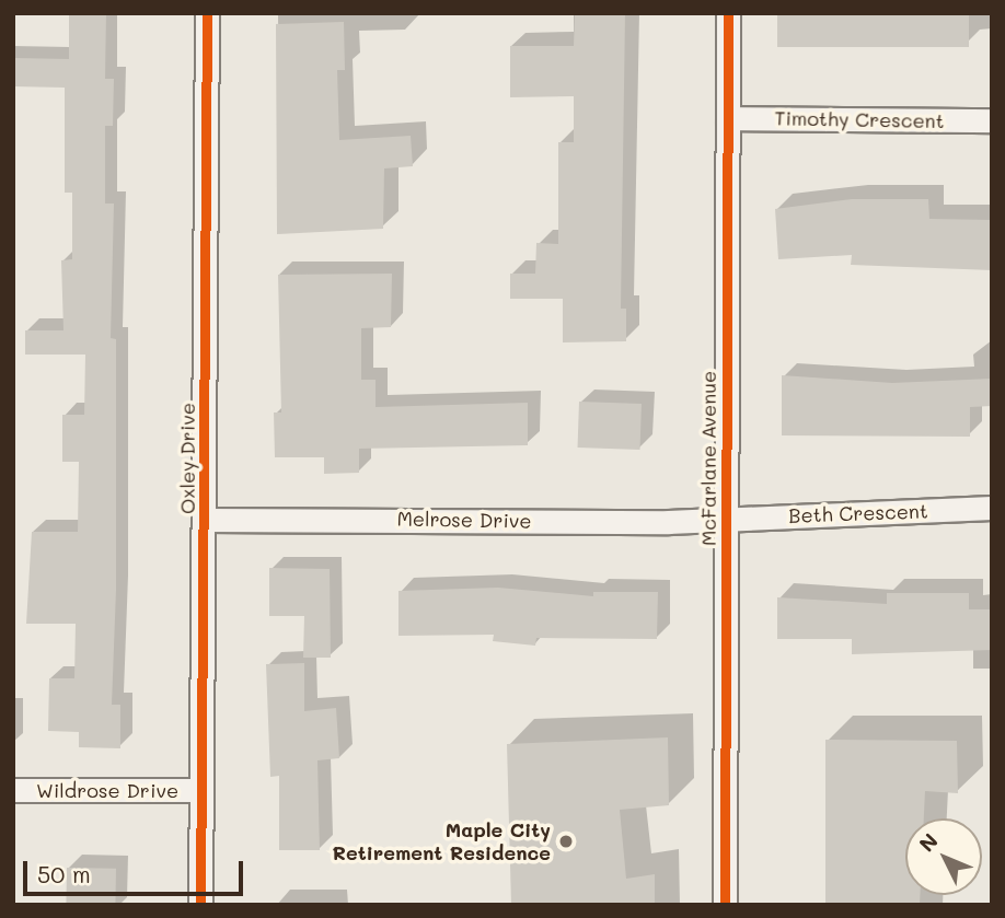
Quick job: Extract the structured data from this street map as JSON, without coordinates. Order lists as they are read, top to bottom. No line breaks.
{"streets":{"street":["Timothy Crescent","Oxley Drive","McFarlane Avenue","Beth Crescent","Melrose Drive","Wildrose Drive"]},"crossings":[["Timothy Crescent","McFarlane Avenue"],["Oxley Drive","Melrose Drive"],["Oxley Drive","Wildrose Drive"],["McFarlane Avenue","Beth Crescent"],["McFarlane Avenue","Melrose Drive"],["Beth Crescent","Melrose Drive"]],"places":["Maple City Retirement Residence"],"scale_bar":"50 m","north":"top left"}
